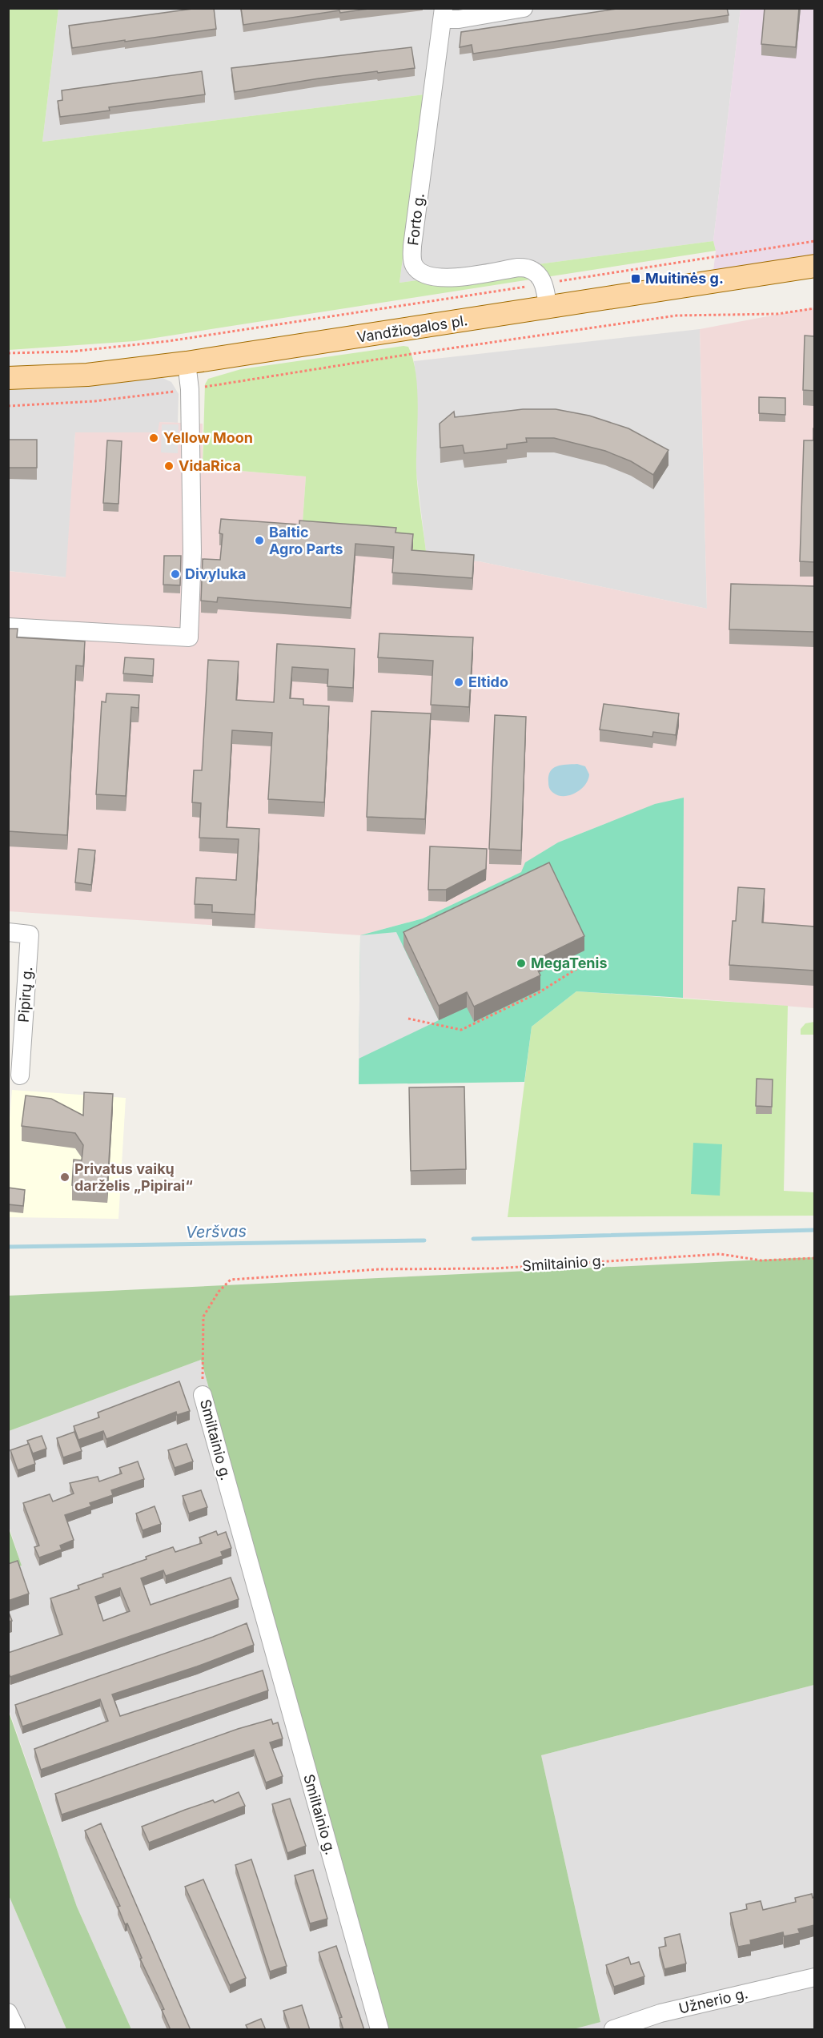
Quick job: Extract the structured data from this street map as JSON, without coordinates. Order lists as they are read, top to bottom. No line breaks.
{"streets":{"main road":["Vandžiogalos pl."],"street":["Forto g.","Pipirų g.","Smiltainio g.","Užnerio g."]},"water":["Veršvas"],"places":{"transit":["Muitinės g."],"other":["Yellow Moon","VidaRica","Baltic Agro Parts","Divyluka","Eltido","MegaTenis","Privatus vaikų darželis „Pipirai“"]}}
